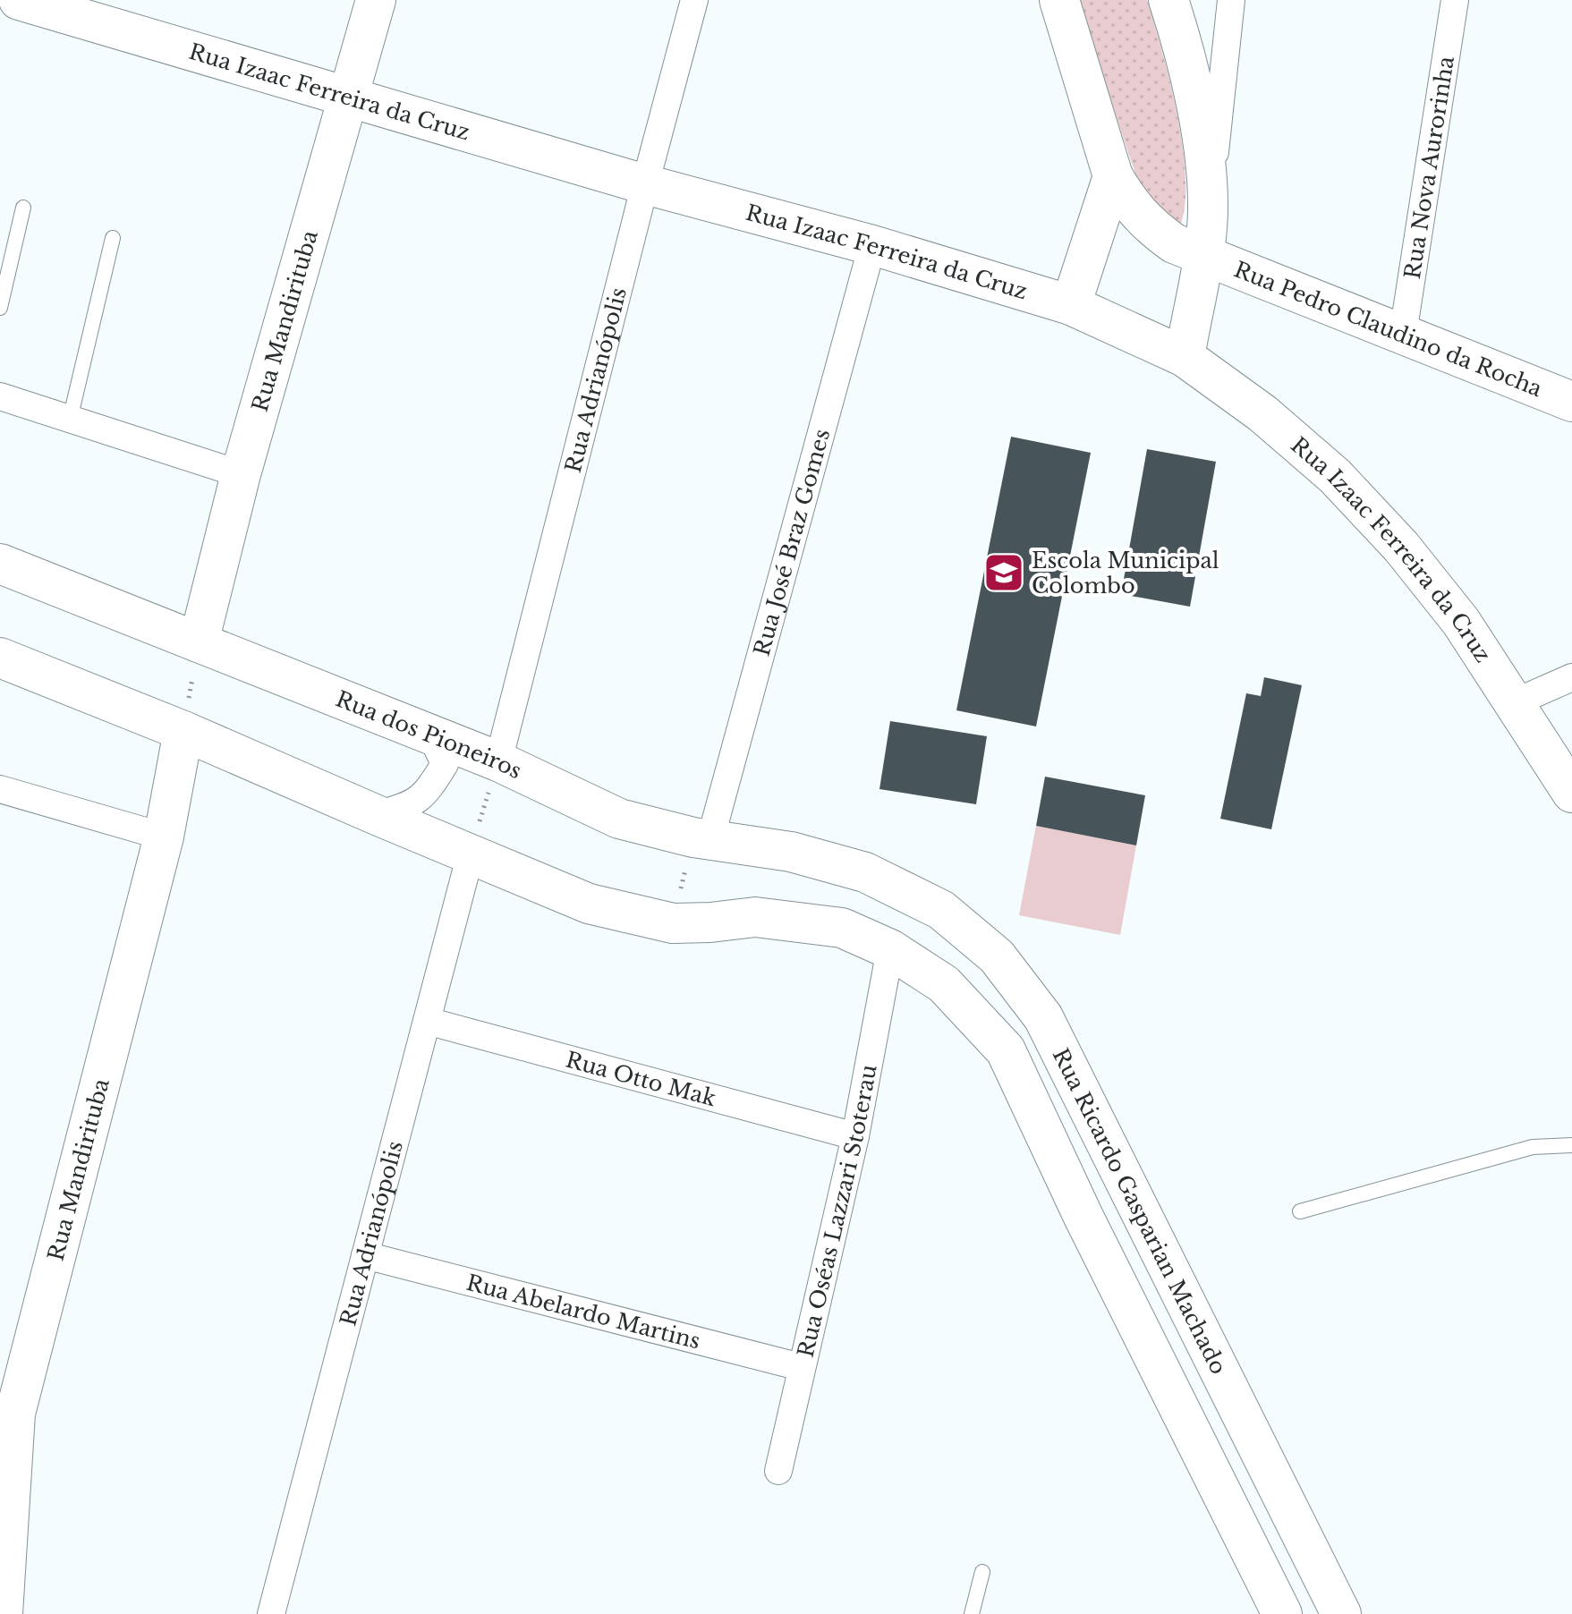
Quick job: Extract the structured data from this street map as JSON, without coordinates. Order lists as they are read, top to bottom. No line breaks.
{"streets":{"street":["Rua Izaac Ferreira da Cruz","Rua Nova Aurorinha","Rua Mandirituba","Rua Pedro Claudino da Rocha","Rua Adrianópolis","Rua José Braz Gomes","Rua dos Pioneiros","Rua Otto Mak","Rua Oséas Lazzari Stoterau","Rua Ricardo Gasparian Machado","Rua Abelardo Martins"]},"crossings":[["Rua Izaac Ferreira da Cruz","Rua Mandirituba"],["Rua Izaac Ferreira da Cruz","Rua Adrianópolis"],["Rua Izaac Ferreira da Cruz","Rua José Braz Gomes"],["Rua Nova Aurorinha","Rua Pedro Claudino da Rocha"],["Rua Mandirituba","Rua dos Pioneiros"],["Rua Adrianópolis","Rua dos Pioneiros"],["Rua Adrianópolis","Rua Otto Mak"],["Rua Adrianópolis","Rua Abelardo Martins"],["Rua José Braz Gomes","Rua dos Pioneiros"],["Rua dos Pioneiros","Rua Ricardo Gasparian Machado"],["Rua Otto Mak","Rua Oséas Lazzari Stoterau"],["Rua Oséas Lazzari Stoterau","Rua Abelardo Martins"]],"places":{"school or university":["Escola Municipal Colombo"]}}
